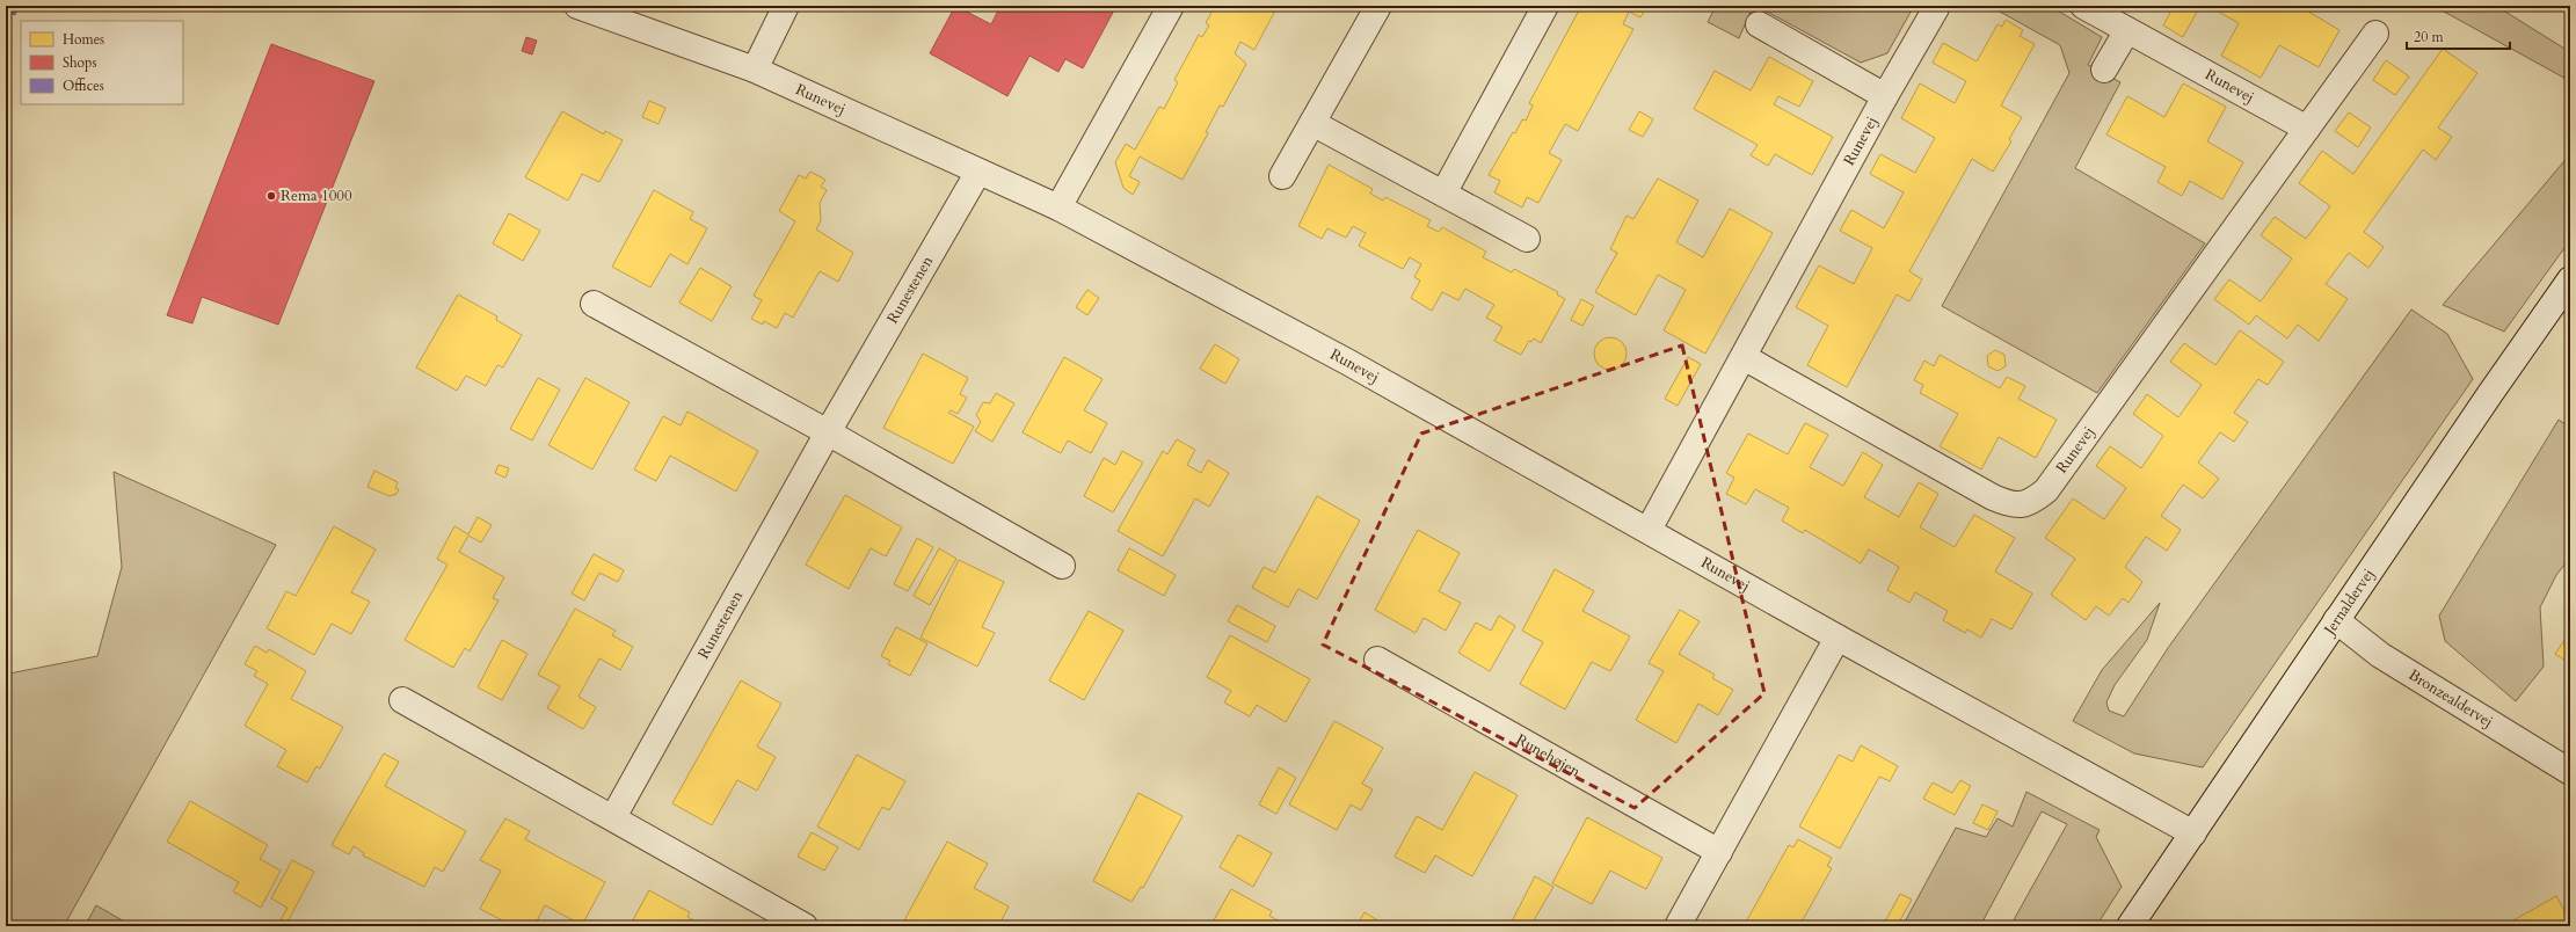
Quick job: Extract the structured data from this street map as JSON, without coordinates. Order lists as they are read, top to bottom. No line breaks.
{"streets":{"street":["Runevej","Runestenen","Jernaldervej","Bronzealdervej","Runehøjen"]},"crossings":[["Runevej","Runestenen"],["Runevej","Jernaldervej"],["Jernaldervej","Bronzealdervej"]],"places":["Rema 1000"],"legend":["Homes","Shops","Offices"],"scale_bar":"20 m"}
